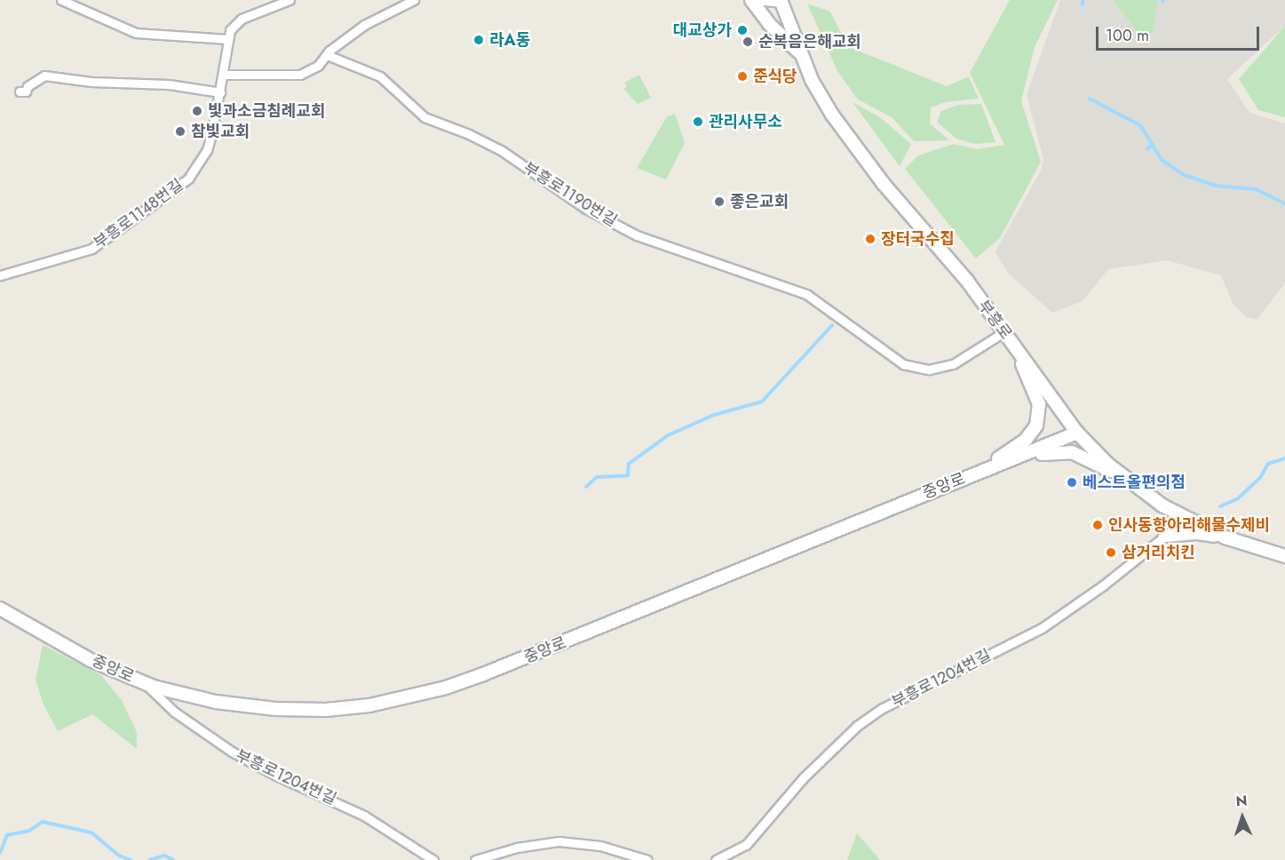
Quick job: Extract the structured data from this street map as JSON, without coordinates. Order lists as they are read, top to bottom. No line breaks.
{"streets":{"main road":["부흥로","중앙로"],"street":["부흥로1190번길","부흥로1148번길","부흥로1204번길"]},"crossings":[["부흥로1190번길","부흥로"],["부흥로","중앙로"],["부흥로","부흥로1204번길"],["중앙로","부흥로1204번길"]],"places":["대교상가","라A동","순복음은해교회","준식당","빛과소금침례교회","관리사무소","참빛교회","좋은교회","장터국수집","베스트올편의점","인사동항아리해물수제비","삼거리치킨"],"scale_bar":"100 m","north":"top"}
